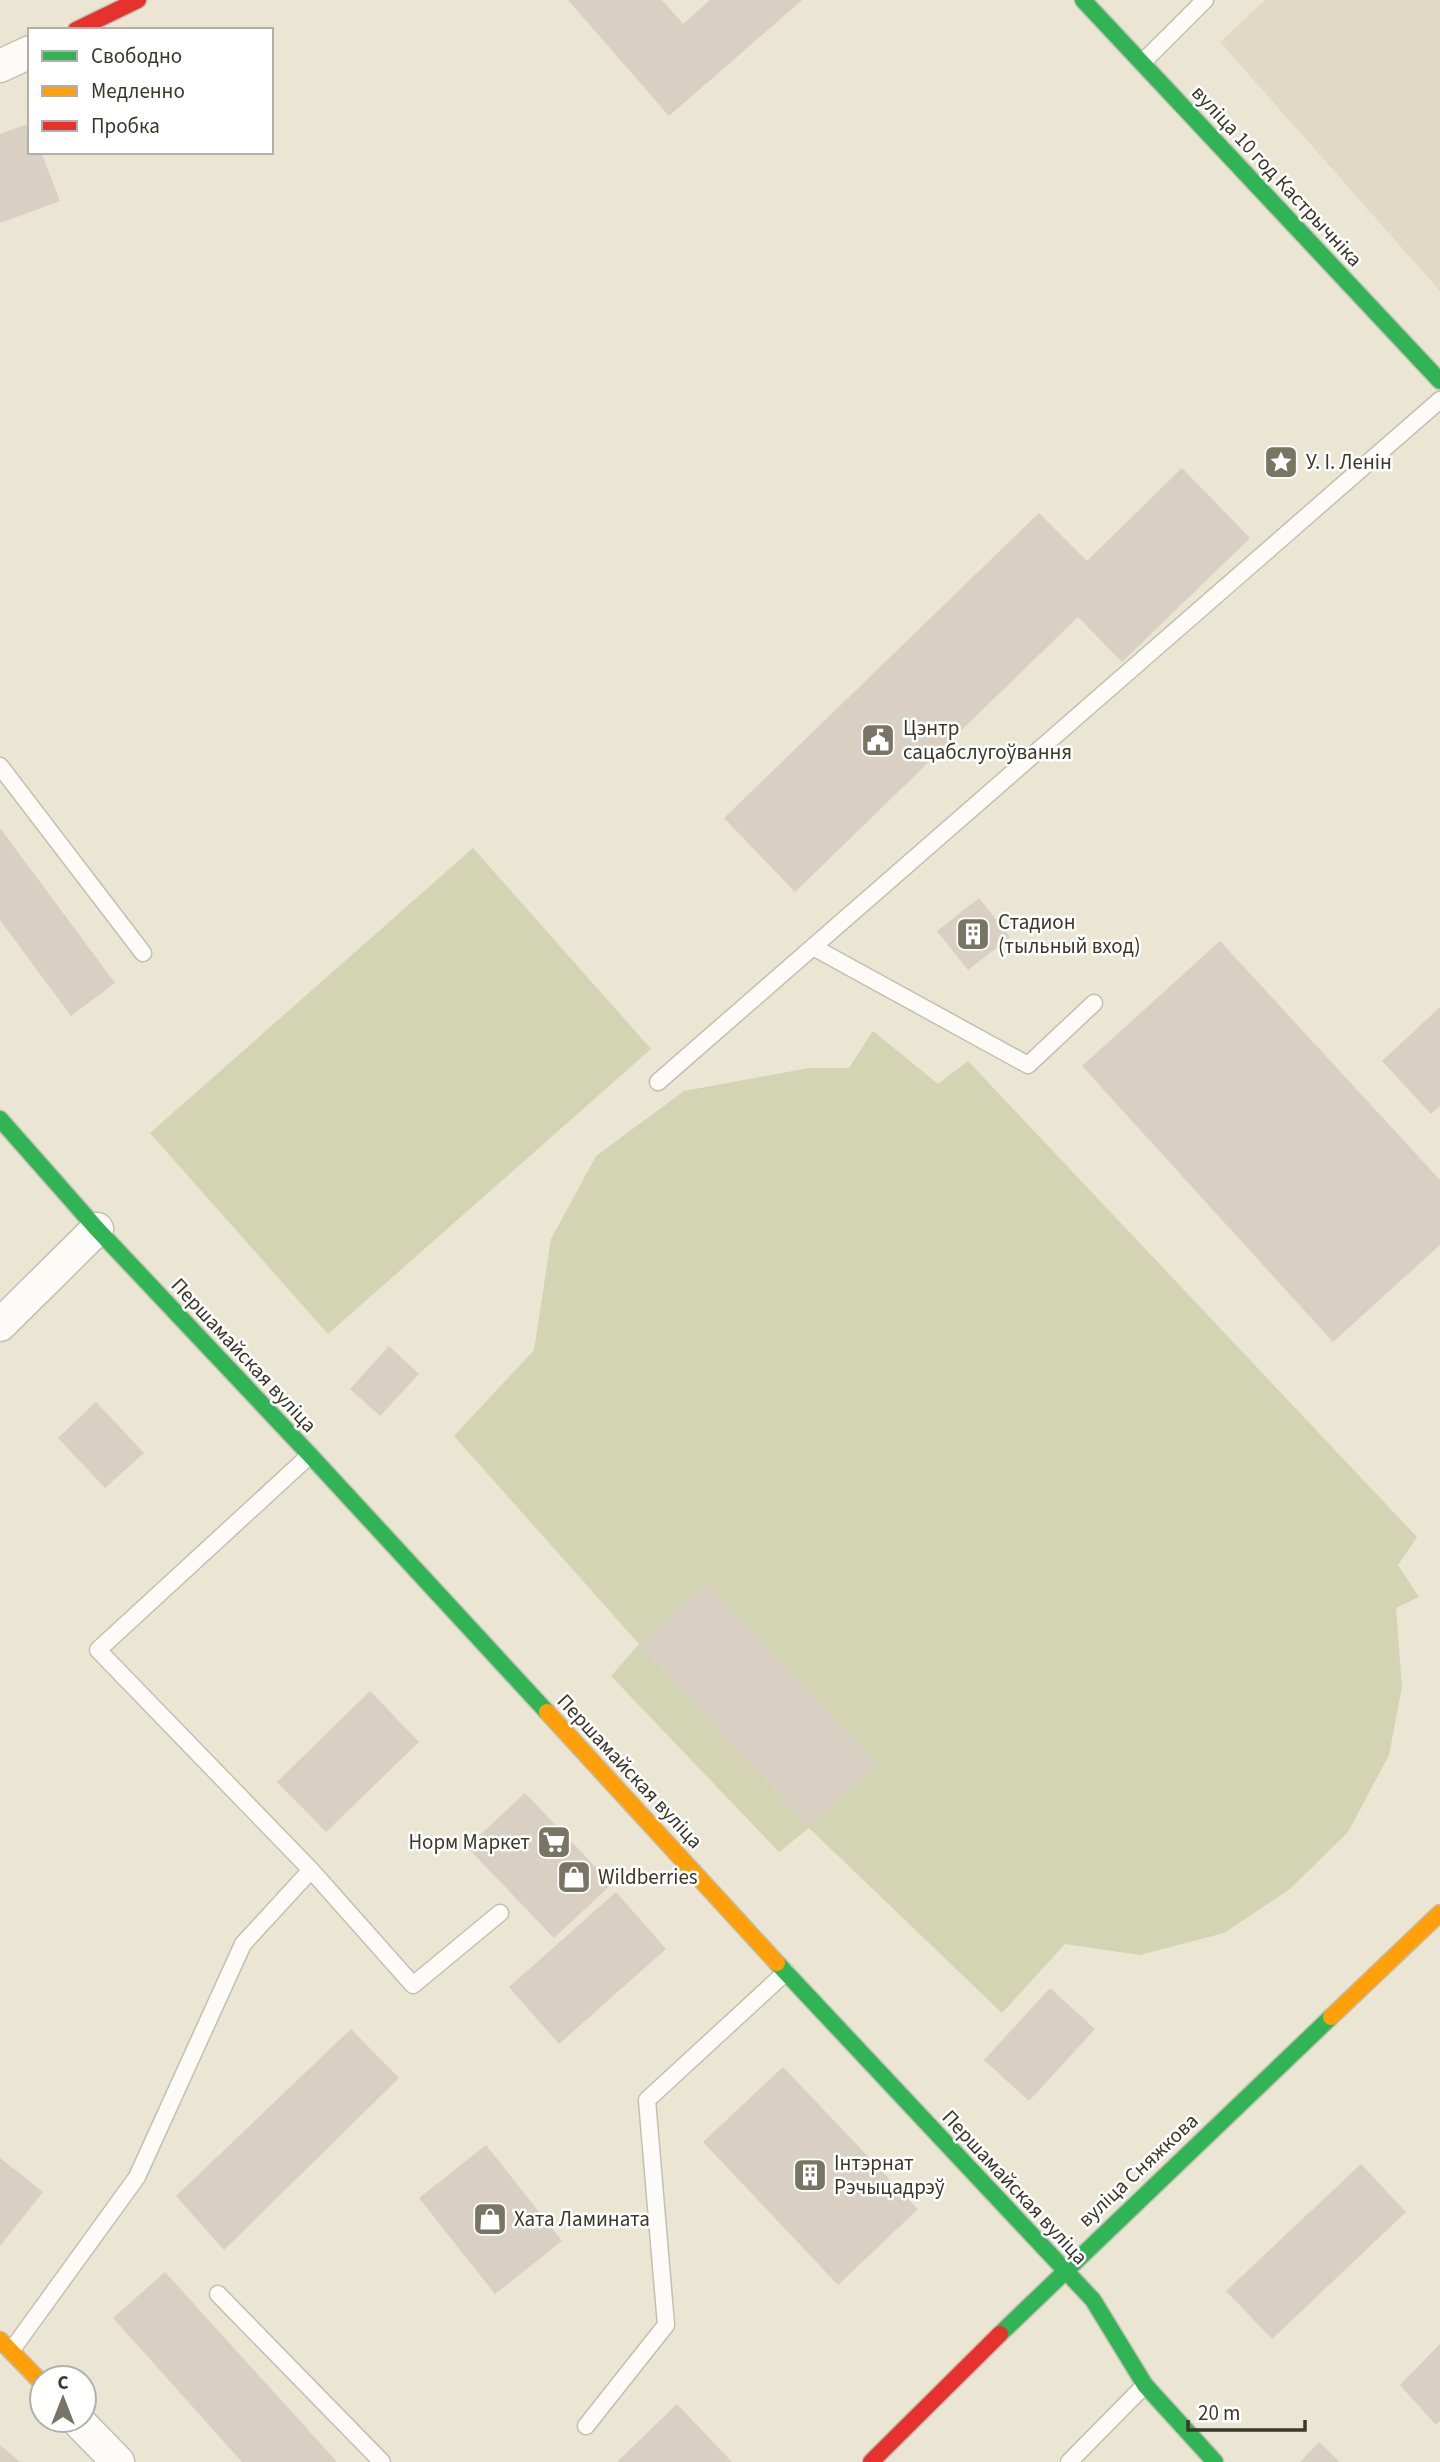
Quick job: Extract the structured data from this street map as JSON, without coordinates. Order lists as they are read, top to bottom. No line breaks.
{"streets":{"street":["вуліца 10 год Кастрычніка","Першамайская вуліца","вуліца Сняжкова"]},"crossings":[["Першамайская вуліца","вуліца Сняжкова"]],"places":{"place":["У. І. Ленін"],"public building":["Цэнтр сацабслугоўвання"],"building":["Стадион (тыльный вход)","Інтэрнат Рэчыцадрэў"],"supermarket":["Норм Маркет"],"shop":["Wildberries","Хата Ламината"]},"legend":["Свободно","Медленно","Пробка"],"scale_bar":"20 m","north":"top"}
